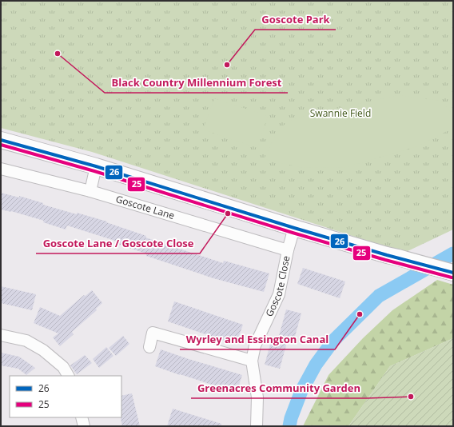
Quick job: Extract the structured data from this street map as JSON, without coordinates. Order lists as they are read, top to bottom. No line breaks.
{"streets":{"street":["Goscote Lane","Goscote Close"]},"crossings":[["Goscote Lane","Goscote Close"]],"parks":["Swannie Field"],"places":["Black Country Millennium Forest","Goscote Park","Goscote Lane / Goscote Close","Wyrley and Essington Canal","Greenacres Community Garden"],"lines":["transit line 26","transit line 25"],"legend":["26","25"]}
